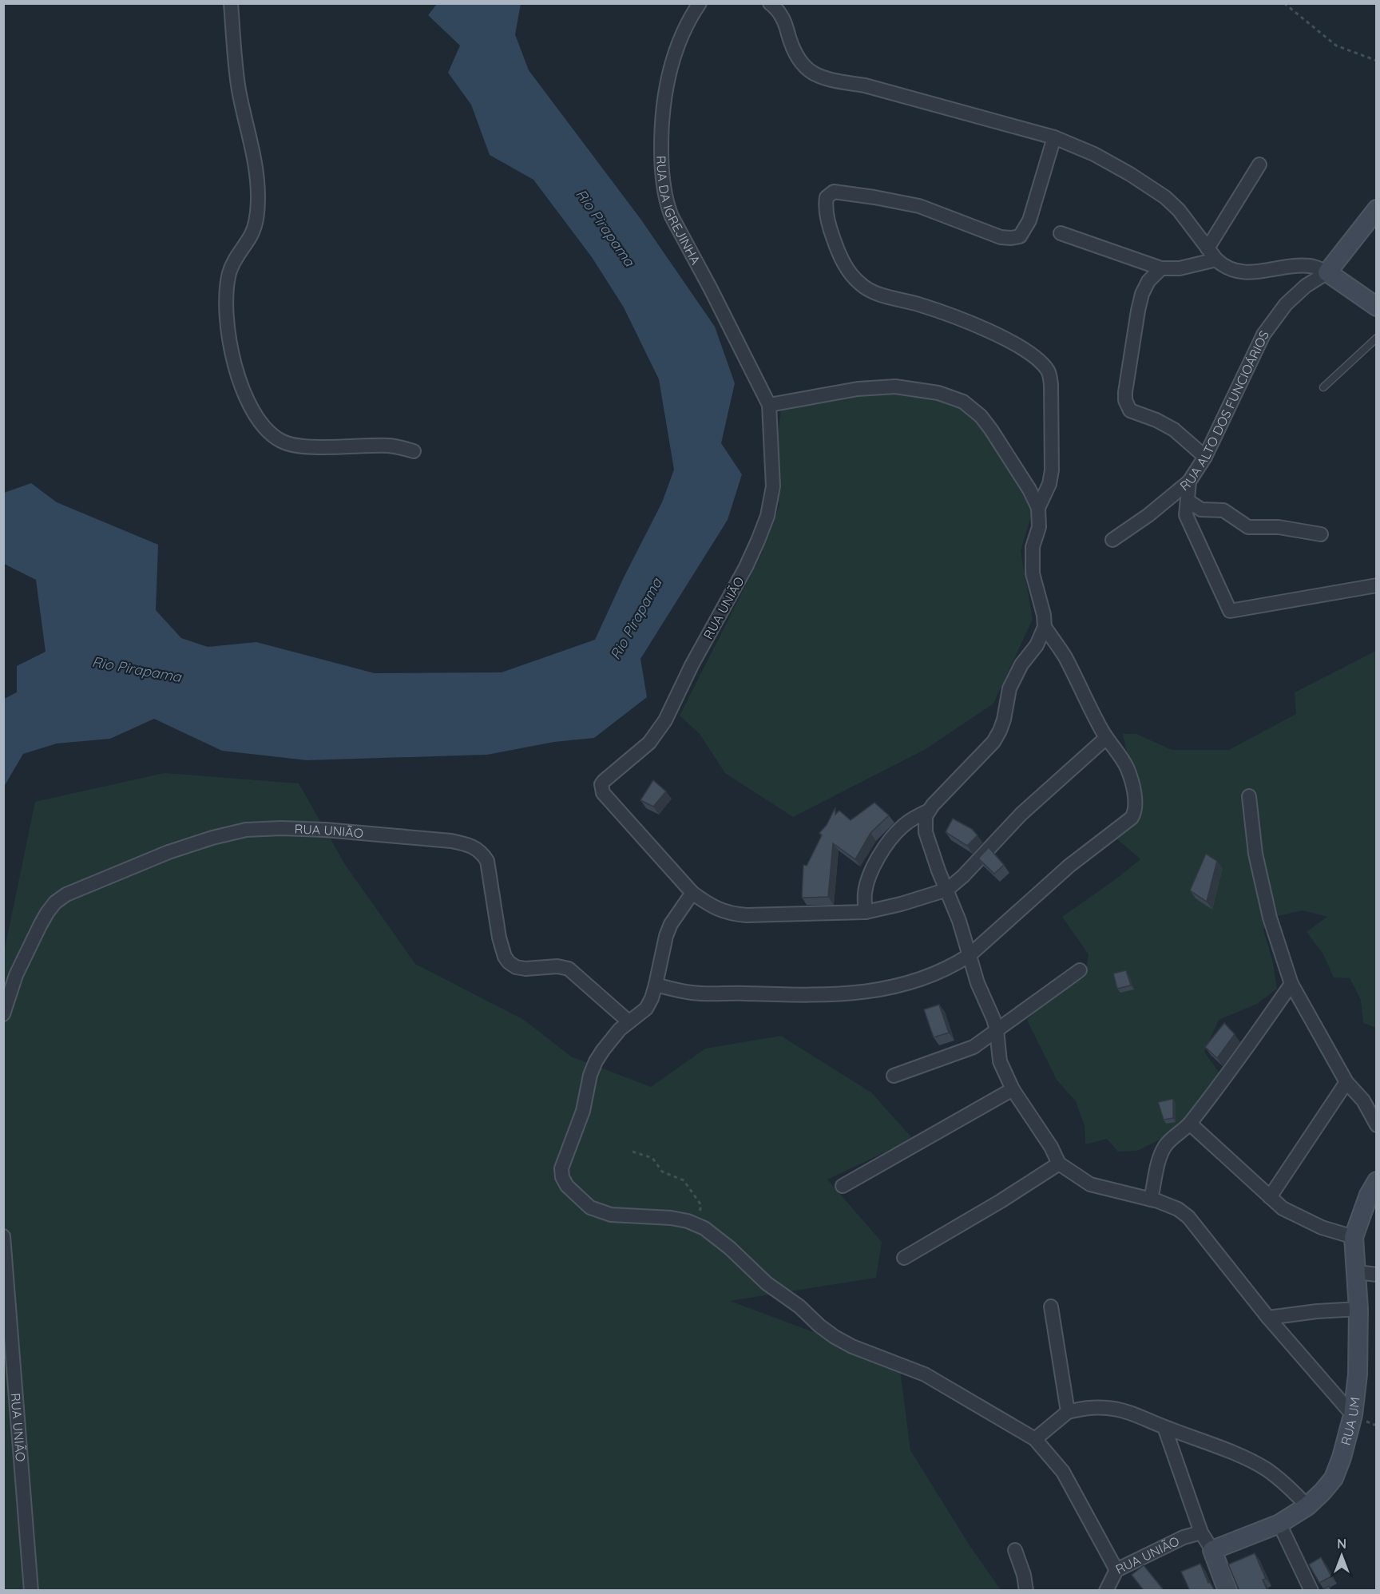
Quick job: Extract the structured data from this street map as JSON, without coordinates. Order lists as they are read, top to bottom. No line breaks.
{"streets":{"street":["RUA DA IGREJINHA","RUA ALTO DOS FUNCIOÁRIOS","RUA UNIÃO","RUA UM"]},"crossings":[["RUA DA IGREJINHA","RUA UNIÃO"]],"water":["Rio Pirapama"],"north":"top"}
